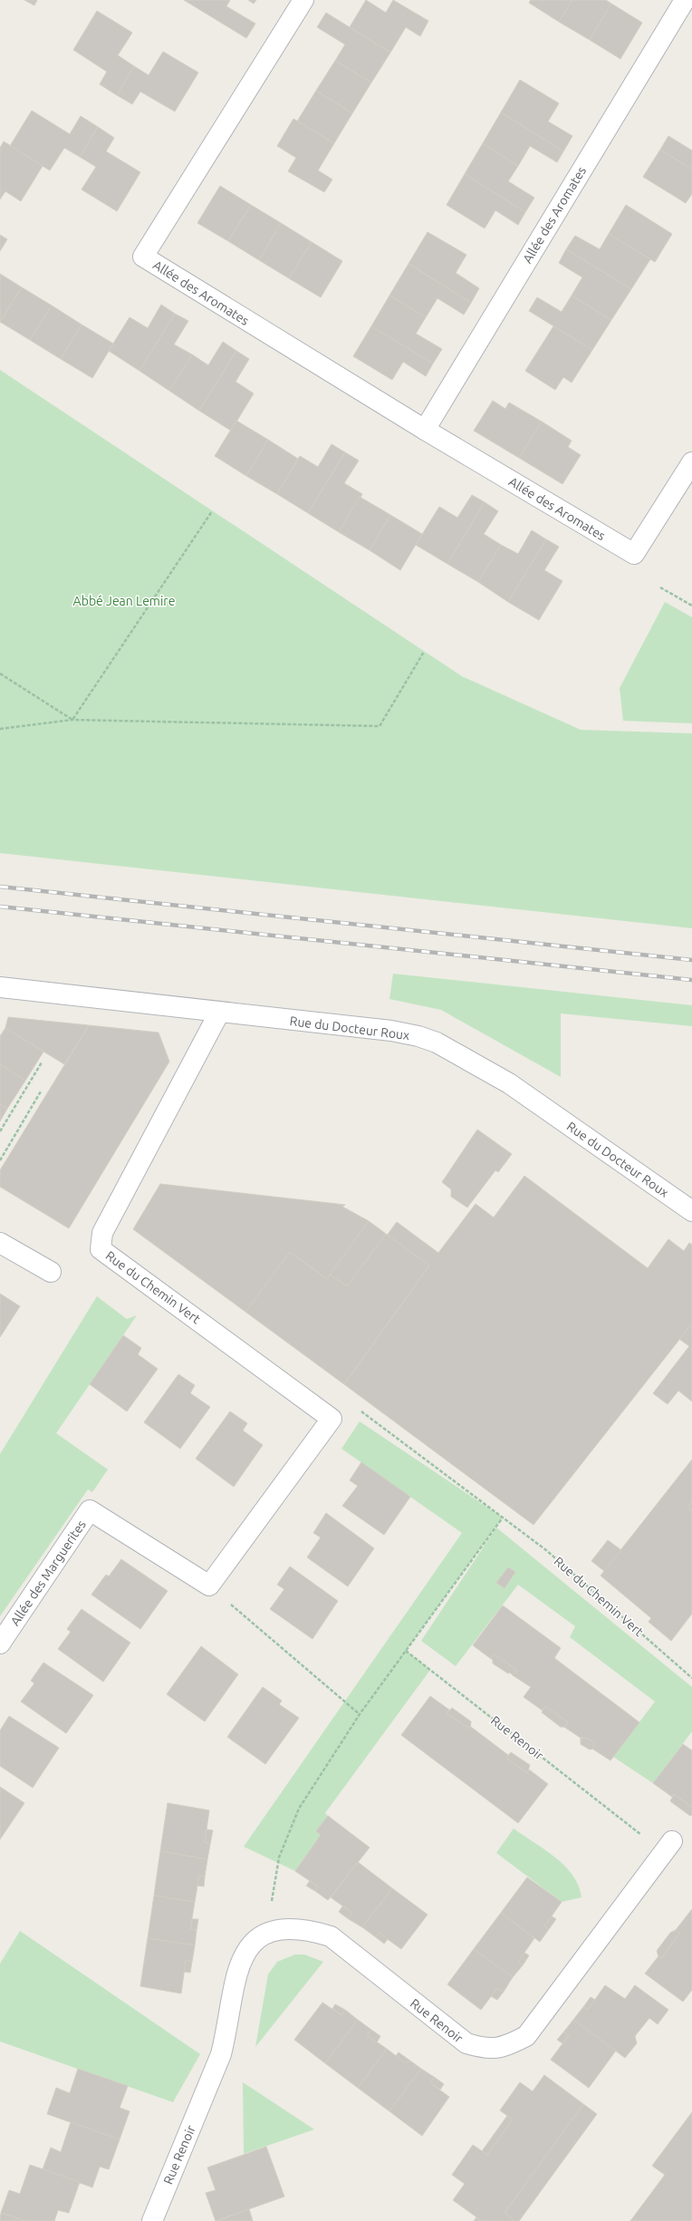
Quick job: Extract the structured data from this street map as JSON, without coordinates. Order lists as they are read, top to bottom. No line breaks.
{"streets":{"street":["Allée des Aromates","Rue du Docteur Roux","Rue du Chemin Vert","Allée des Marguerites","Rue Renoir"]},"crossings":[["Rue du Docteur Roux","Rue du Chemin Vert"],["Rue du Chemin Vert","Allée des Marguerites"],["Rue du Chemin Vert","Rue Renoir"]],"parks":["Abbé Jean Lemire"]}
